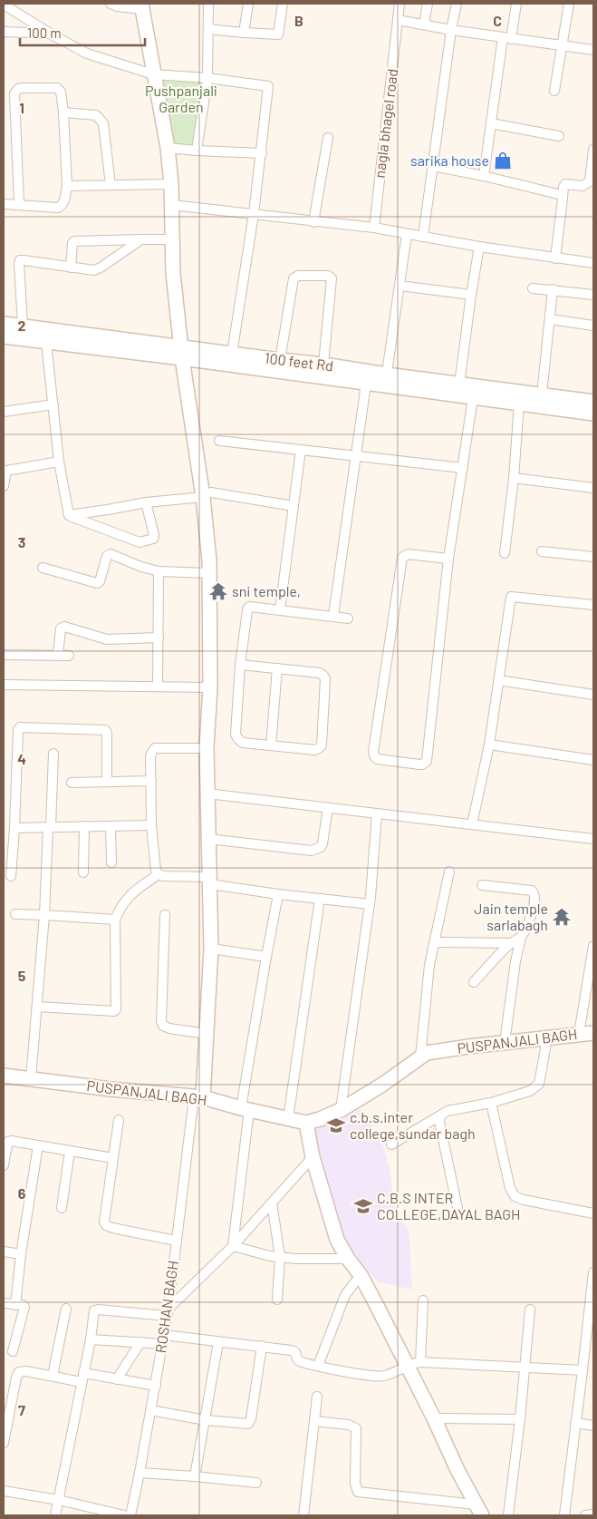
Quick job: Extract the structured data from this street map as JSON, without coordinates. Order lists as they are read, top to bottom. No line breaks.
{"streets":{"street":["nagla bhagel road","100 feet Rd","PUSPANJALI BAGH","ROSHAN BAGH"]},"crossings":[["PUSPANJALI BAGH","ROSHAN BAGH"]],"parks":["Pushpanjali Garden"],"places":{"shop":["sarika house"],"temple":["sni temple,","Jain temple sarlabagh"],"school or university":["c.b.s.inter college,sundar bagh","C.B.S INTER COLLEGE,DAYAL BAGH"]},"scale_bar":"100 m","grid":{"columns":["B","C"],"rows":["1","2","3","4","5","6","7"]}}
